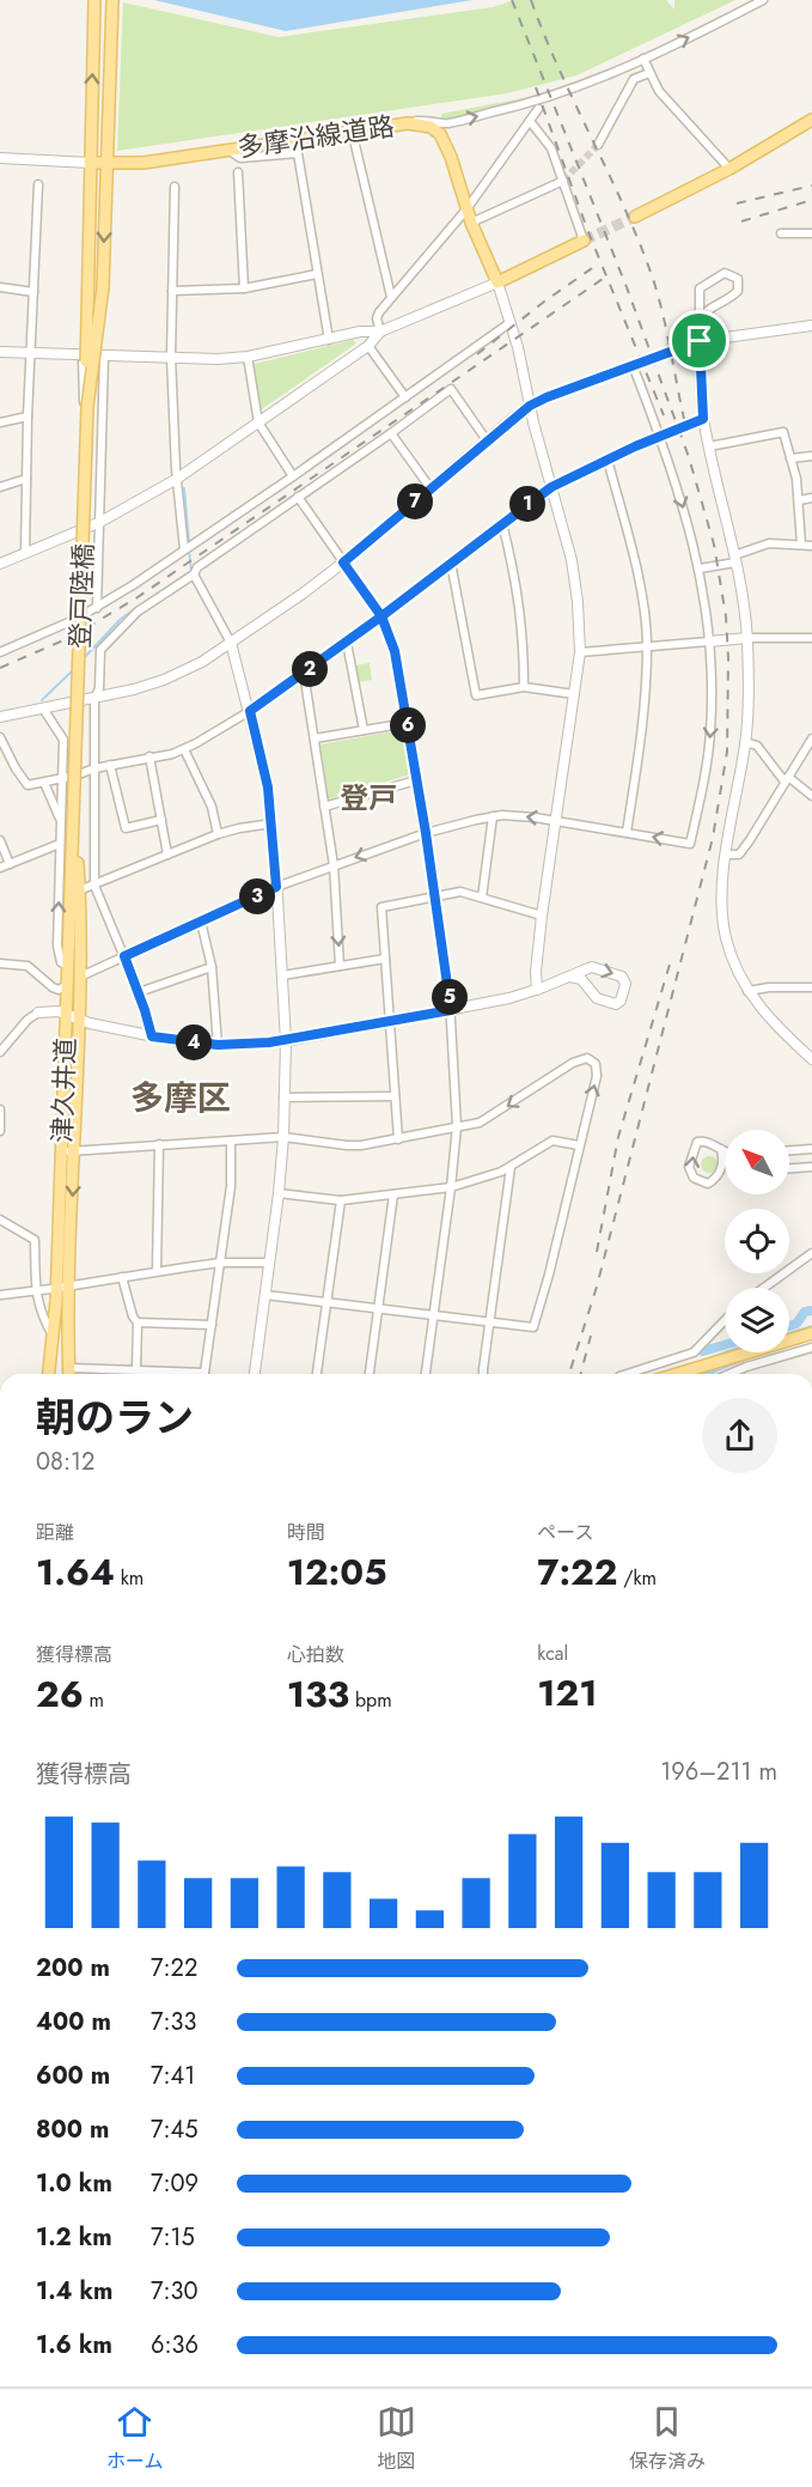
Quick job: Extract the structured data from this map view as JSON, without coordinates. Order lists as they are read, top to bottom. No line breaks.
{"streets":{"main road":["多摩沿線道路","登戸陸橋","津久井道"]},"crossings":[["多摩沿線道路","登戸陸橋"],["登戸陸橋","津久井道"]],"districts":["登戸","多摩区"],"north":"top left","page":{"pins":["7","1","2","6","3","5","4"],"heading":["朝のラン","08:12"],"stats":[["距離","1.64 km"],["時間","12:05"],["ペース","7:22 /km"],["獲得標高","26 m"],["心拍数","133 bpm"],["kcal","121"]],"chart":["獲得標高","196–211 m"],"list":[{"name":"200 m","note":"7:22"},{"name":"400 m","note":"7:33"},{"name":"600 m","note":"7:41"},{"name":"800 m","note":"7:45"},{"name":"1.0 km","note":"7:09"},{"name":"1.2 km","note":"7:15"},{"name":"1.4 km","note":"7:30"},{"name":"1.6 km","note":"6:36"}],"tabs":["ホーム","地図","保存済み"]}}
